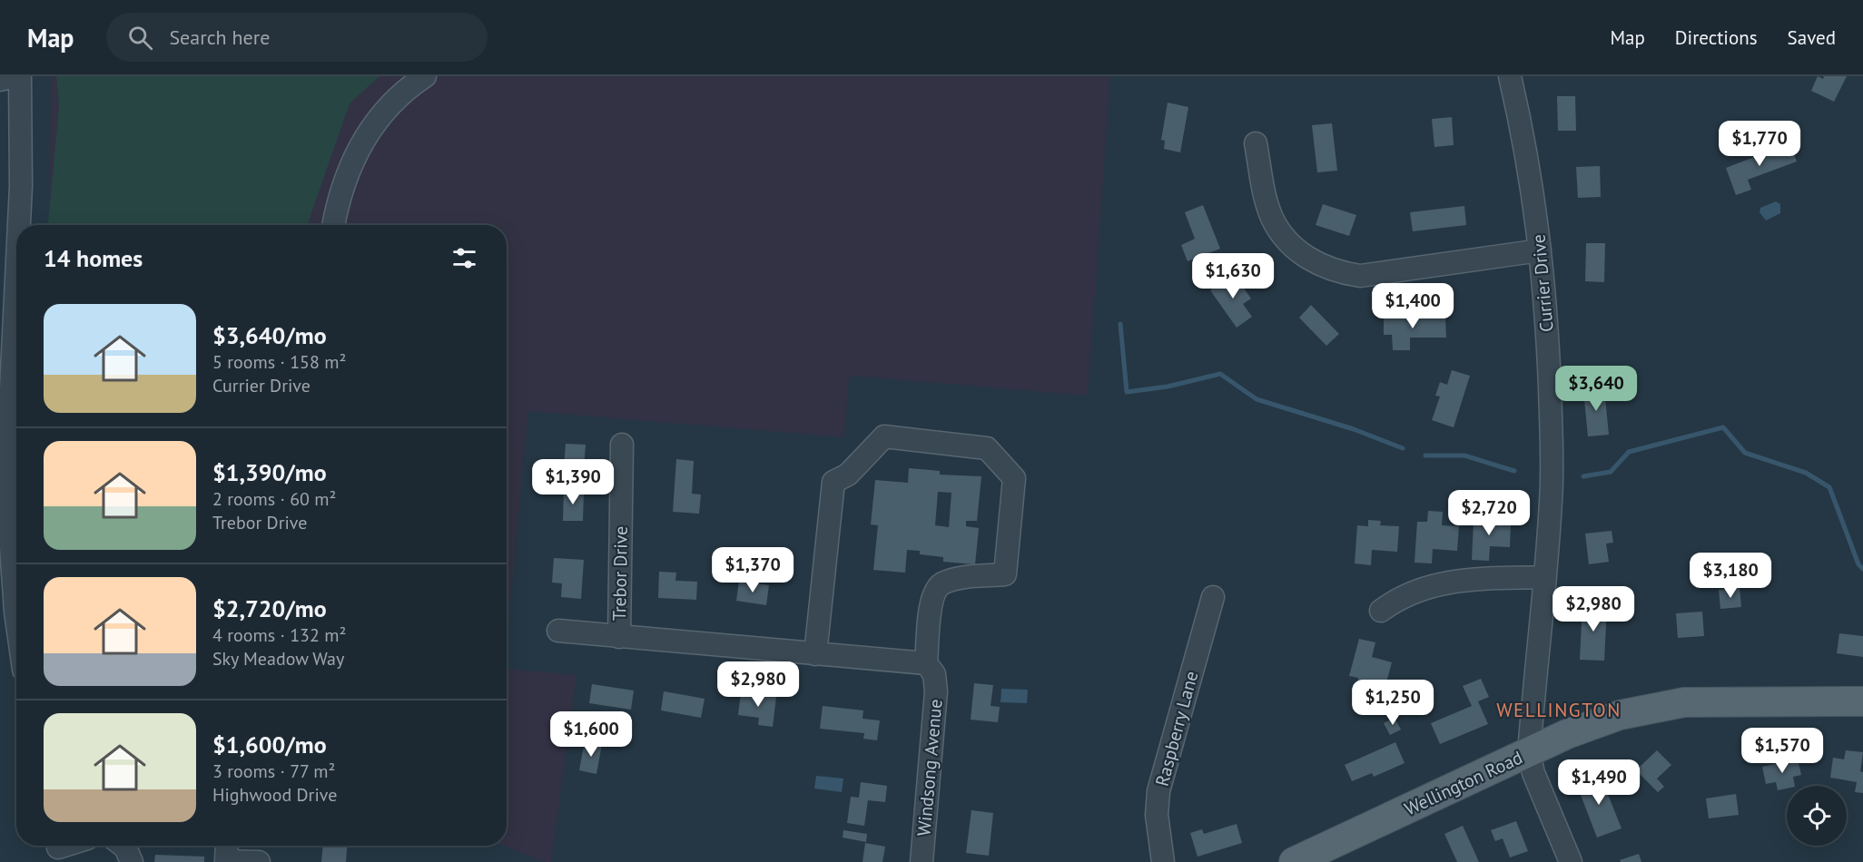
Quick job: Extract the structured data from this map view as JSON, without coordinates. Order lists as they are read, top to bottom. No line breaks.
{"streets":{"main road":["Wellington Road"],"street":["Currier Drive","Trebor Drive","Raspberry Lane","Windsong Avenue"]},"crossings":[["Currier Drive","Wellington Road"]],"districts":["WELLINGTON"],"page":{"header":"Map","search":"Search here","nav":["Map","Directions","Saved"],"price":["$1,770","$1,630","$1,400","$3,640","$1,390","$2,720","$1,370","$3,180","$2,980","$2,980","$1,250","$1,600","$1,570","$1,490"],"heading":"14 homes","list":[{"name":"$3,640/mo","note":"5 rooms · 158 m² · Currier Drive"},{"name":"$1,390/mo","note":"2 rooms · 60 m² · Trebor Drive"},{"name":"$2,720/mo","note":"4 rooms · 132 m² · Sky Meadow Way"},{"name":"$1,600/mo","note":"3 rooms · 77 m² · Highwood Drive"}]}}
